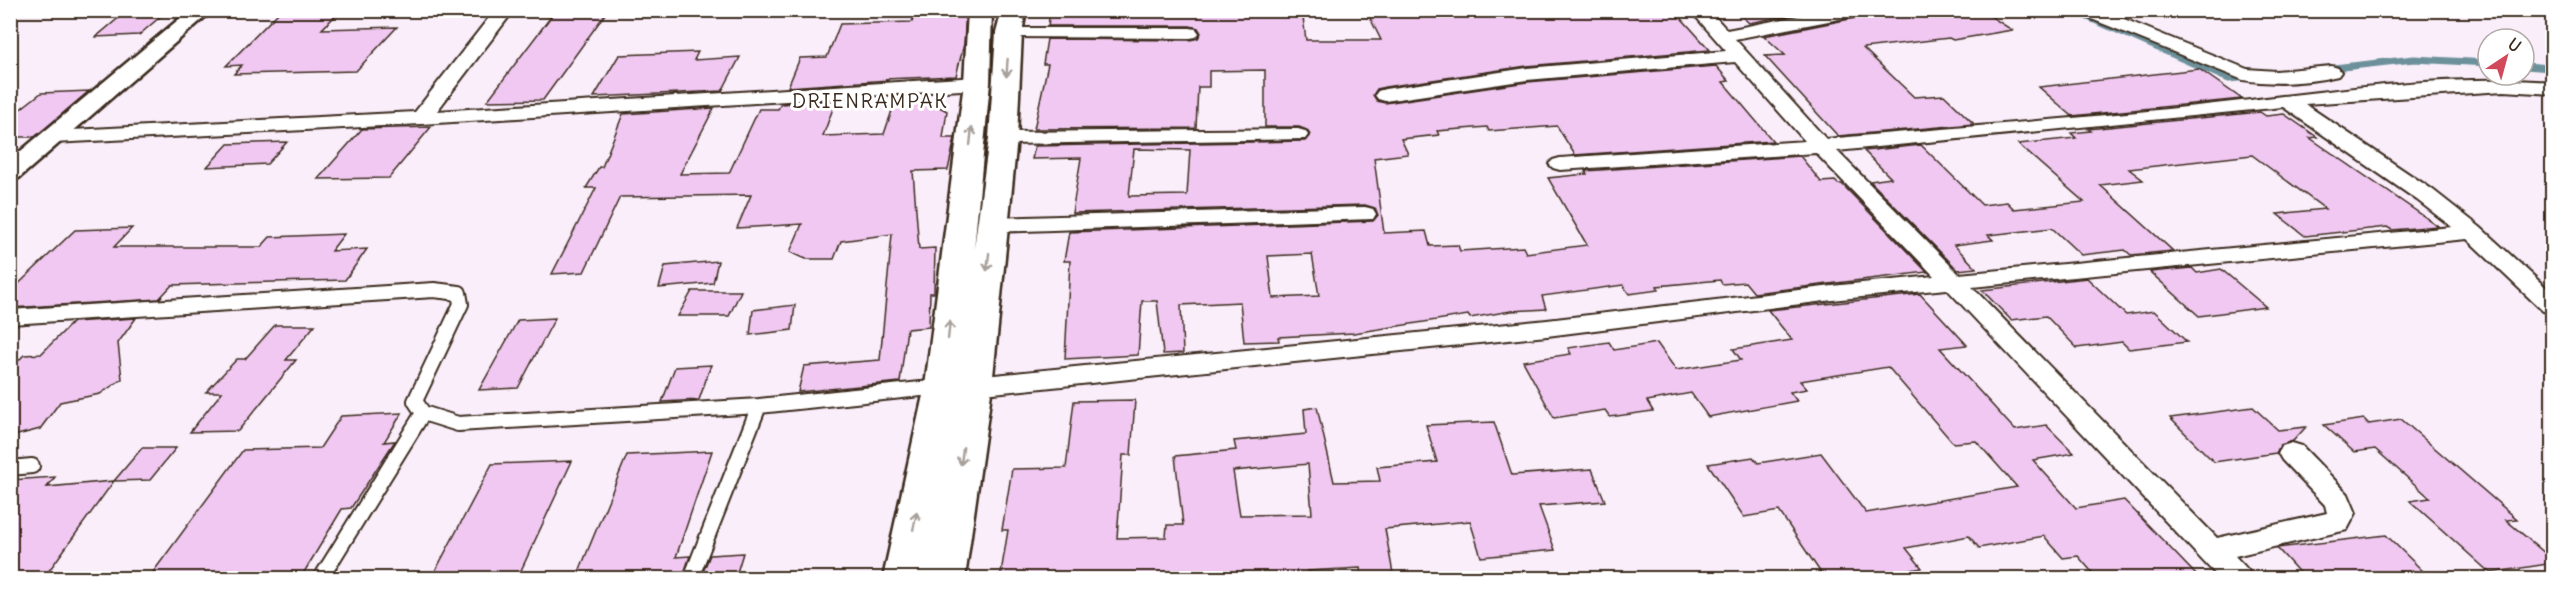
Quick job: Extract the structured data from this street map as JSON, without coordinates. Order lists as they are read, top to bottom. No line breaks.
{"districts":["DRIENRAMPAK"],"north":"top right"}
